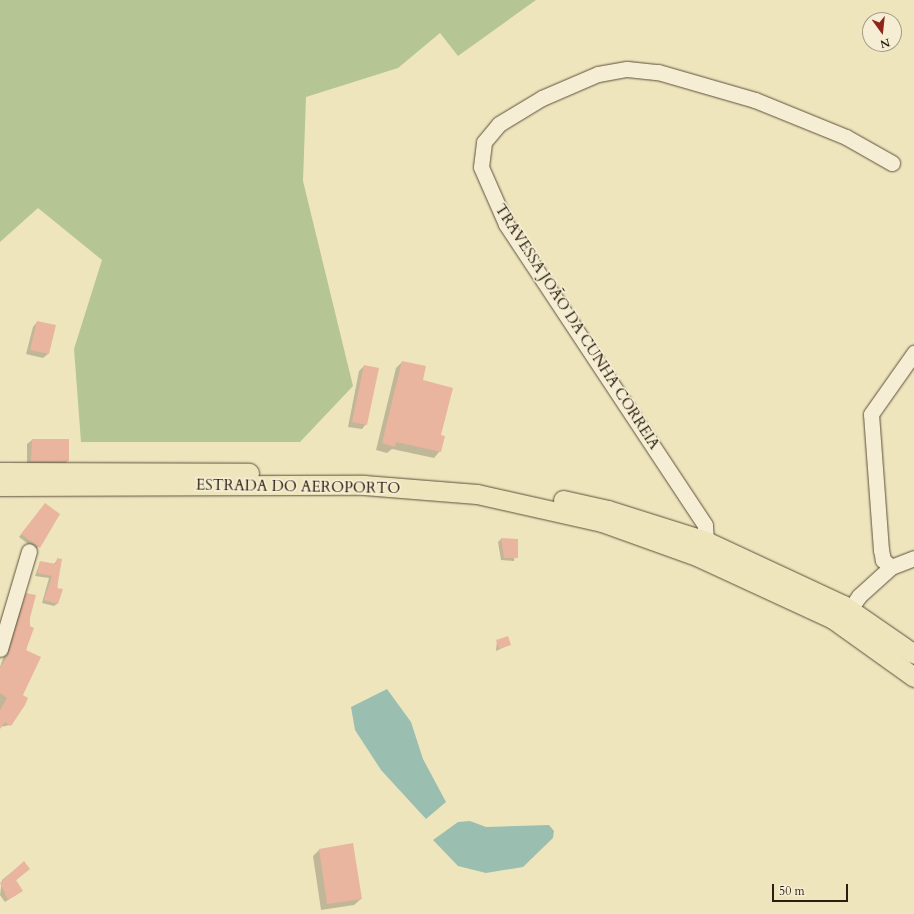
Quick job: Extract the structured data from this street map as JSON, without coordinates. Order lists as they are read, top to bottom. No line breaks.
{"streets":{"main road":["ESTRADA DO AEROPORTO"],"street":["TRAVESSA JOÃO DA CUNHA CORREIA"]},"crossings":[["TRAVESSA JOÃO DA CUNHA CORREIA","ESTRADA DO AEROPORTO"]],"scale_bar":"50 m","north":"bottom"}
